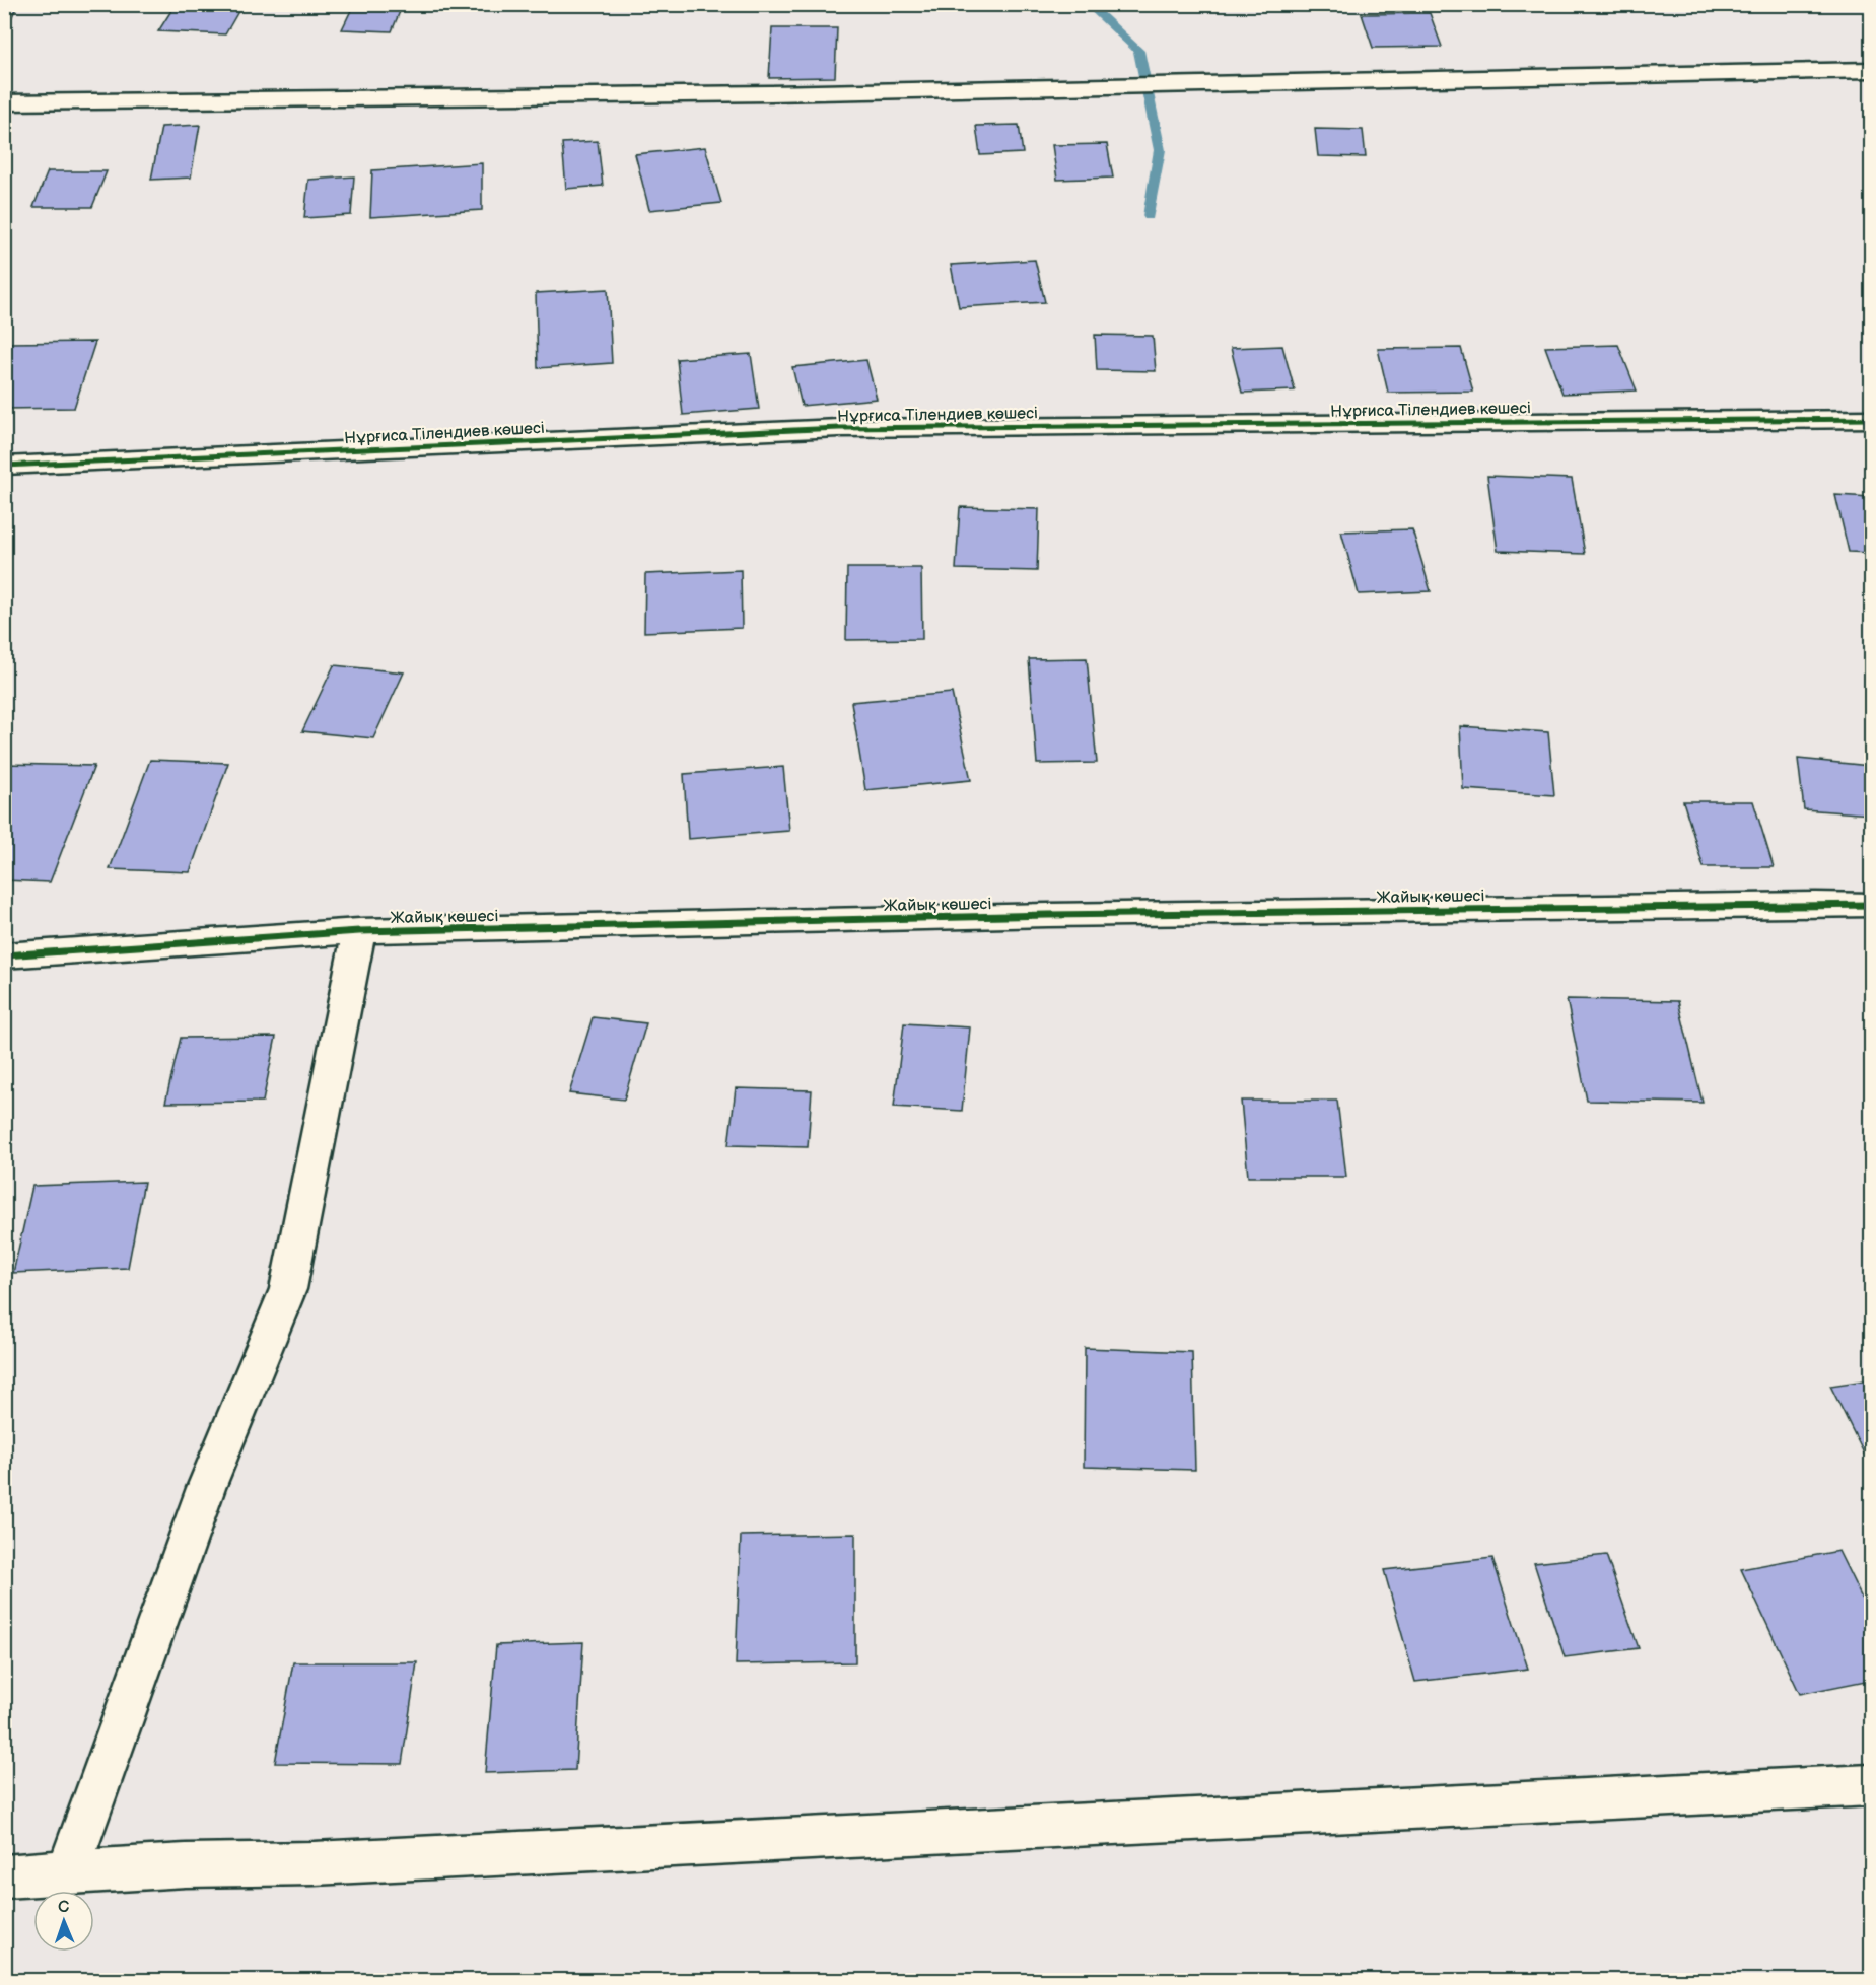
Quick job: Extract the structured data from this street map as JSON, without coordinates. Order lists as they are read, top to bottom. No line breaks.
{"streets":{"street":["Нұрғиса Тілендиев көшесі","Жайық көшесі"]},"north":"top"}
